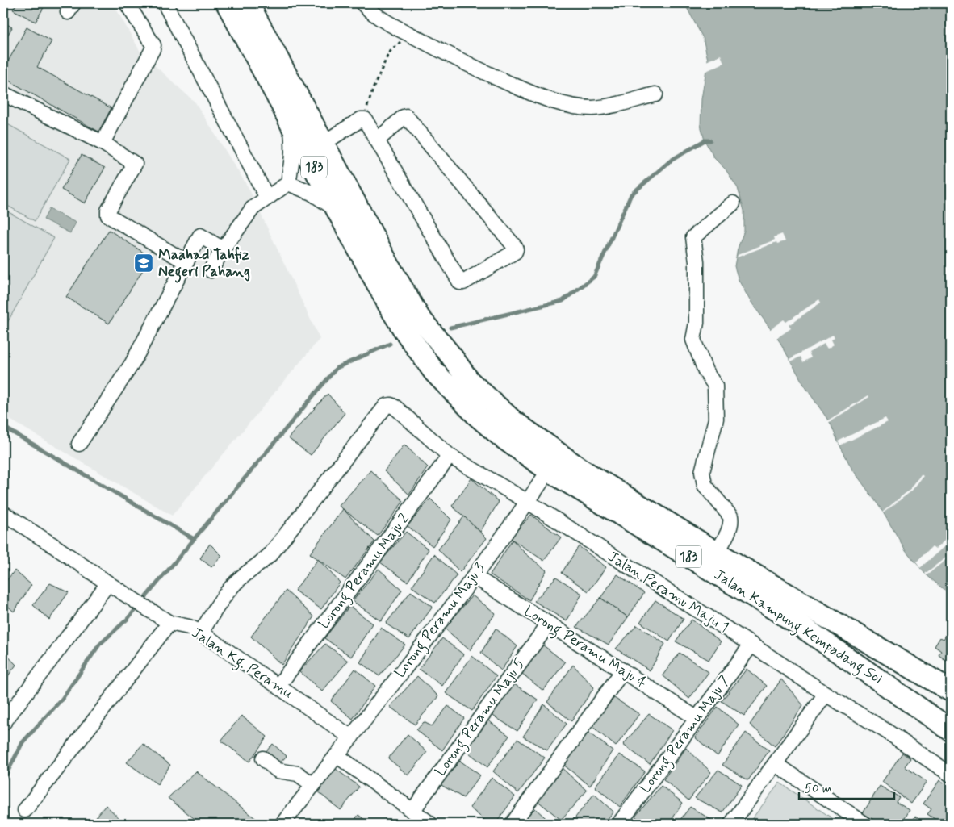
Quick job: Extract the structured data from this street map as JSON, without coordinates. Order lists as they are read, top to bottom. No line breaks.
{"streets":{"highway":["183","Jalan Kampung Kempadang Soi"],"street":["Lorong Peramu Maju 2","Jalan Peramu Maju 1","Lorong Peramu Maju 3","Lorong Peramu Maju 4","Jalan Kg. Peramu","Lorong Peramu Maju 5","Lorong Peramu Maju 7"]},"crossings":[["183","Jalan Kampung Kempadang Soi"],["Lorong Peramu Maju 2","Jalan Peramu Maju 1"],["Lorong Peramu Maju 2","Jalan Kg. Peramu"],["Jalan Peramu Maju 1","Lorong Peramu Maju 3"],["Jalan Peramu Maju 1","Jalan Kg. Peramu"],["Jalan Peramu Maju 1","Lorong Peramu Maju 7"],["Lorong Peramu Maju 3","Jalan Kampung Kempadang Soi"],["Lorong Peramu Maju 3","Lorong Peramu Maju 4"],["Lorong Peramu Maju 3","Jalan Kg. Peramu"],["Lorong Peramu Maju 4","Lorong Peramu Maju 5"],["Lorong Peramu Maju 4","Lorong Peramu Maju 7"]],"places":{"school or university":["Maahad Tahfiz Negeri Pahang"]},"scale_bar":"50 m"}
